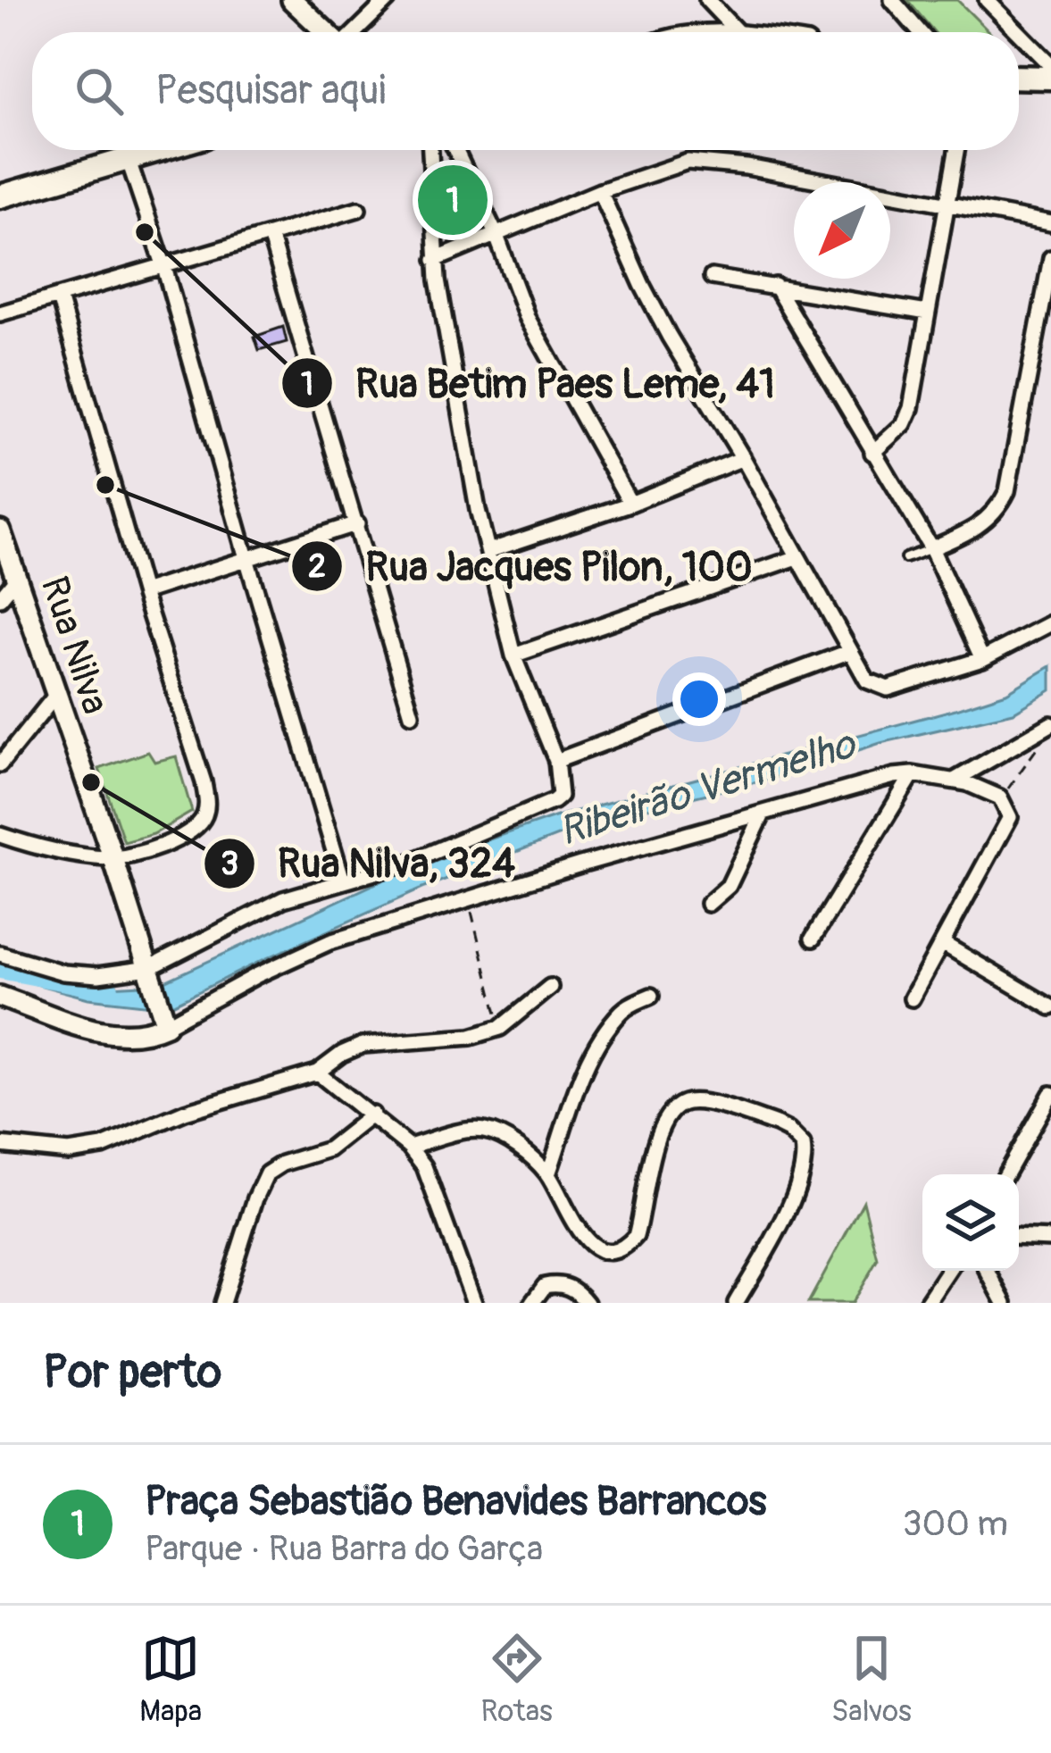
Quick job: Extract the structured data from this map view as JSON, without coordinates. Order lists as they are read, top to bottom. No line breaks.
{"streets":{"street":["Rua Nilva"]},"water":["Ribeirão Vermelho"],"places":["Rua Betim Paes Leme, 41","Rua Jacques Pilon, 100","Rua Nilva, 324"],"north":"bottom left","page":{"search":"Pesquisar aqui","pins":"1","heading":"Por perto","list":[{"mark":"1","name":"Praça Sebastião Benavides Barrancos","note":"Parque · Rua Barra do Garça","value":"300 m"}],"nav":["Mapa","Rotas","Salvos"]}}
